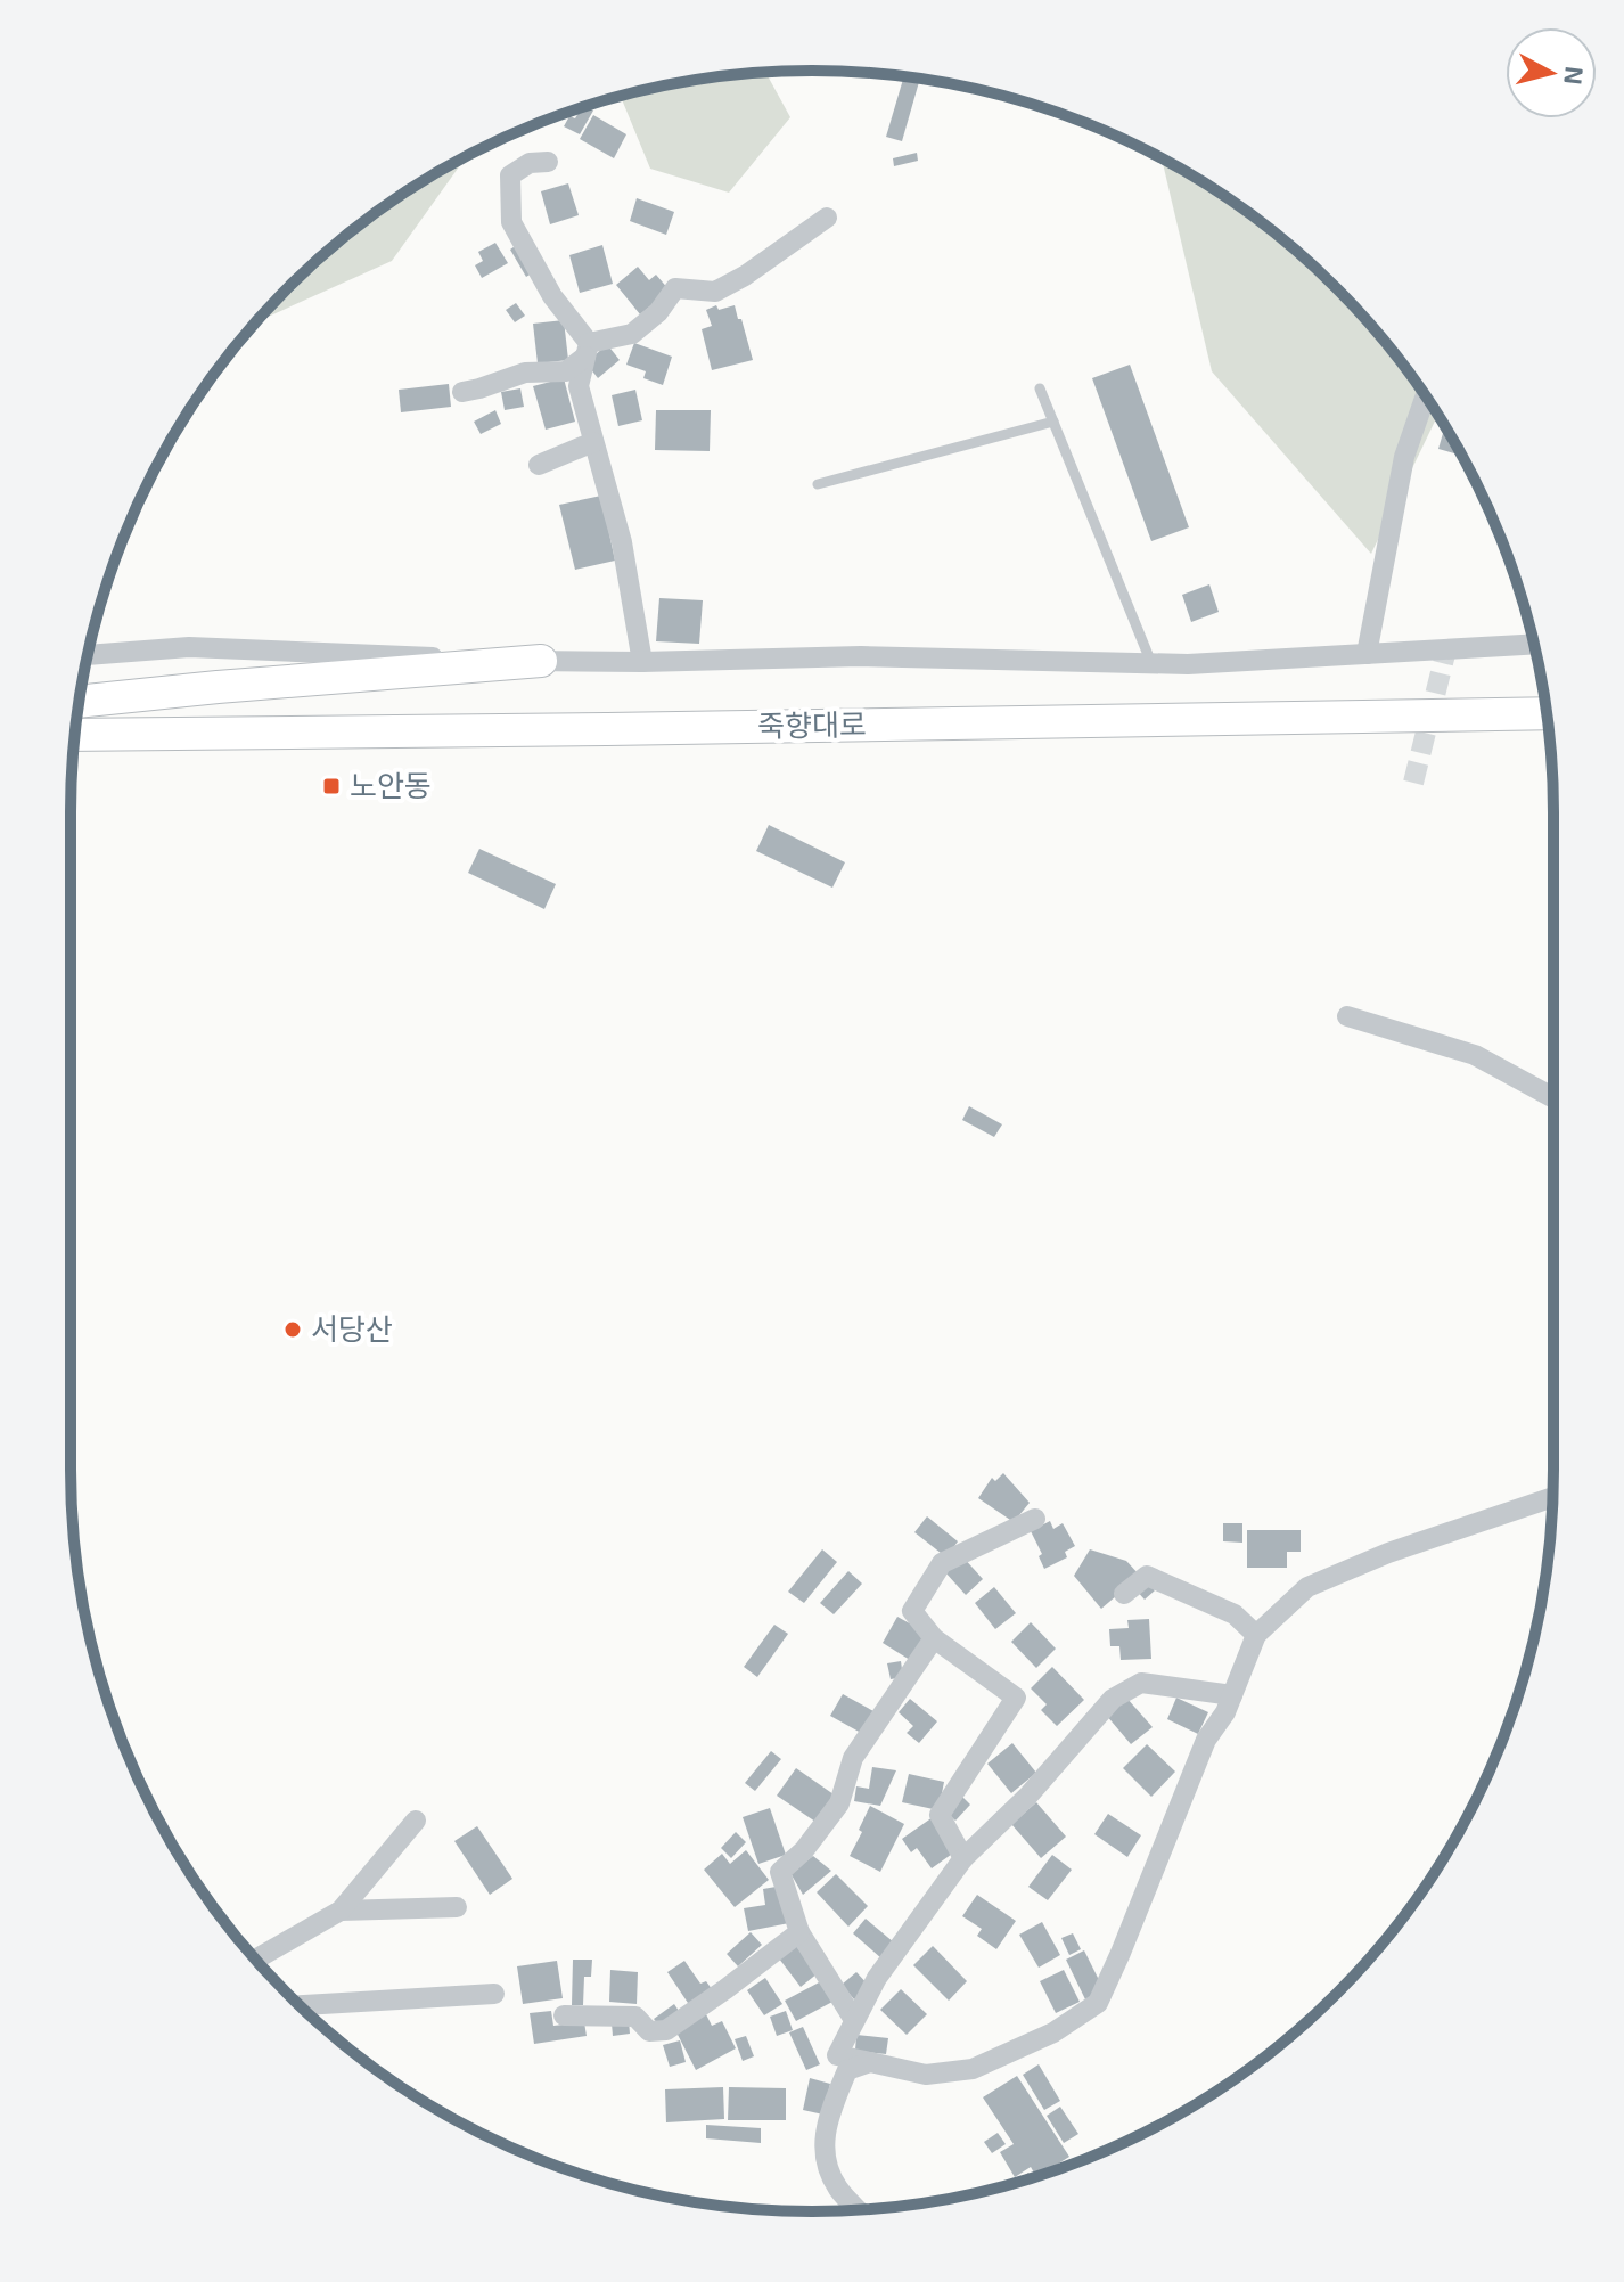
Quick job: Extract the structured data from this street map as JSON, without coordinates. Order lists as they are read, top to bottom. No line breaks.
{"streets":{"main road":["죽향대로"]},"places":{"transit":["노안동"],"other":["서당산"]},"north":"right"}
